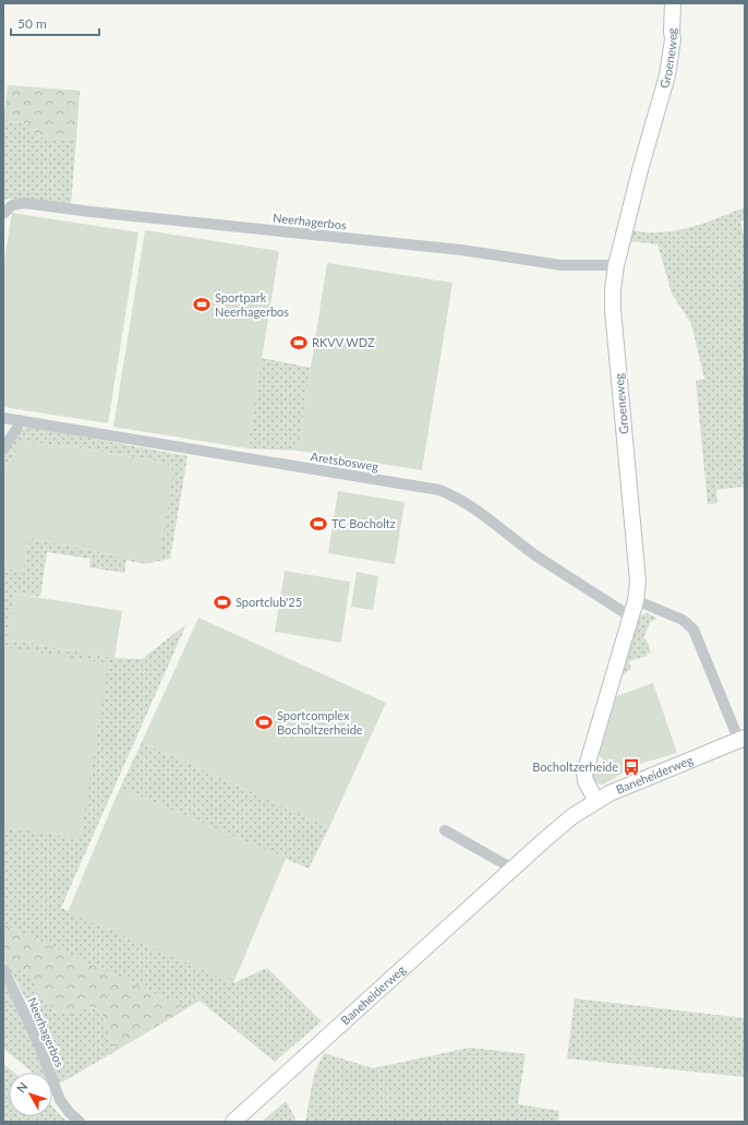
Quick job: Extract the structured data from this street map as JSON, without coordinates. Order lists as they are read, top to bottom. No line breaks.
{"streets":{"street":["Groeneweg","Neerhagerbos","Aretsbosweg","Baneheiderweg"]},"crossings":[["Groeneweg","Neerhagerbos"],["Groeneweg","Aretsbosweg"],["Groeneweg","Baneheiderweg"]],"places":{"sports":["Sportpark Neerhagerbos","RKVV WDZ","TC Bocholtz","Sportclub'25","Sportcomplex Bocholtzerheide"],"bus stop":["Bocholtzerheide"]},"scale_bar":"50 m","north":"top left"}
